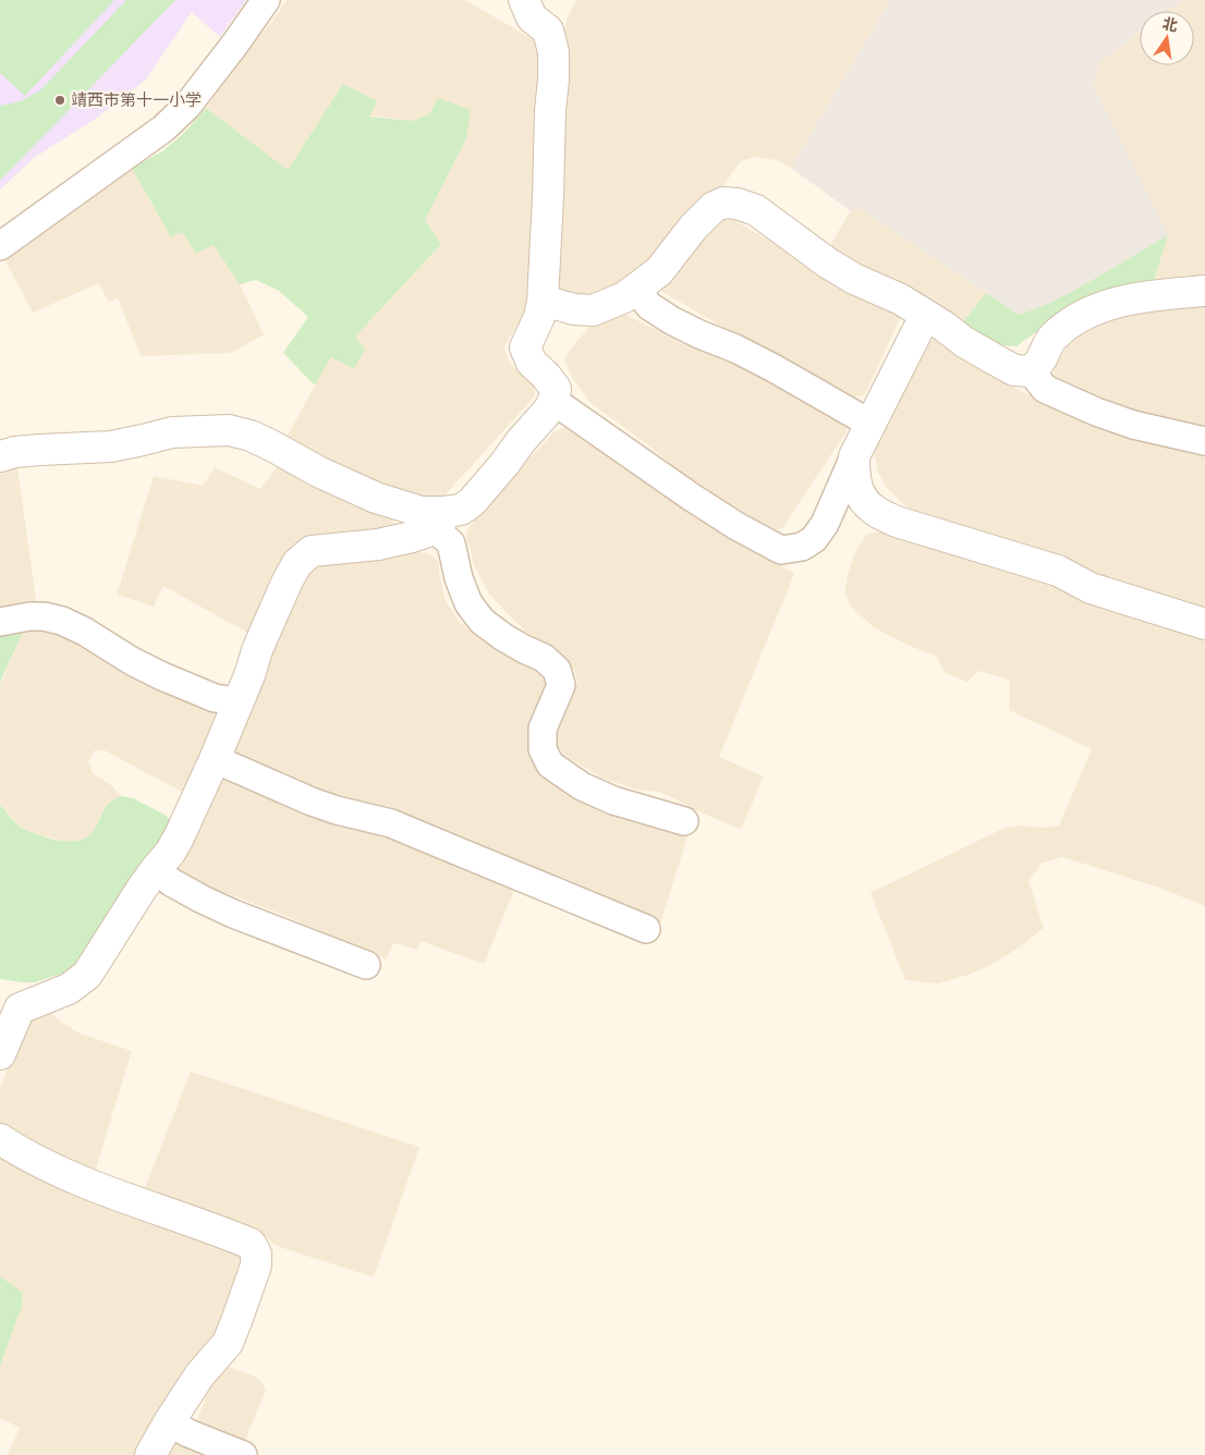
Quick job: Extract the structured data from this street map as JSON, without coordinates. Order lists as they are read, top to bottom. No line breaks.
{"places":["靖西市第十一小学"],"north":"top"}
